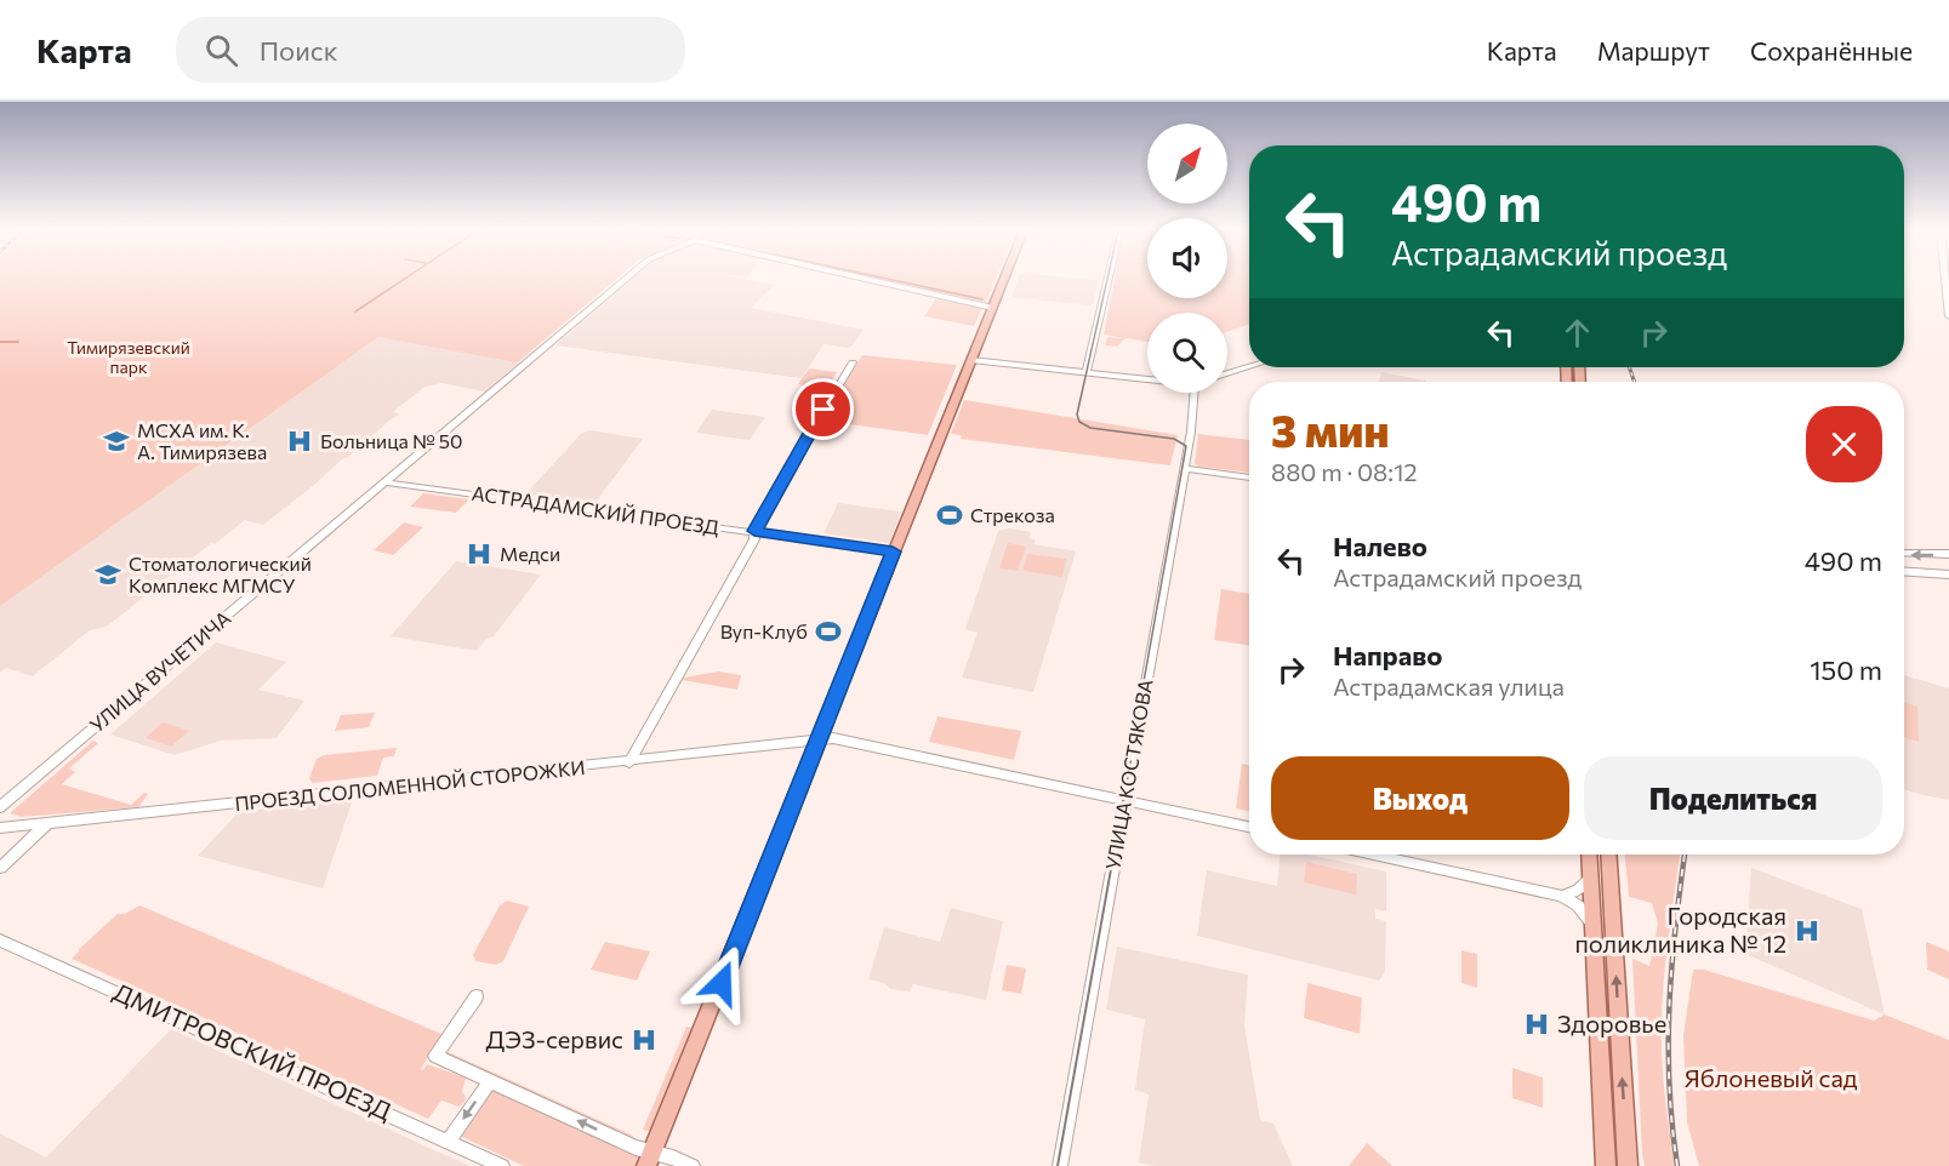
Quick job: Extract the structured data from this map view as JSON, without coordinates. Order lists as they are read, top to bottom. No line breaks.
{"streets":{"street":["АСТРАДАМСКИЙ ПРОЕЗД","УЛИЦА ВУЧЕТИЧА","УЛИЦА КОСТЯКОВА","ПРОЕЗД СОЛОМЕННОЙ СТОРОЖКИ","ДМИТРОВСКИЙ ПРОЕЗД"]},"crossings":[["АСТРАДАМСКИЙ ПРОЕЗД","УЛИЦА ВУЧЕТИЧА"],["УЛИЦА КОСТЯКОВА","ПРОЕЗД СОЛОМЕННОЙ СТОРОЖКИ"]],"parks":["Тимирязевский парк","Яблоневый сад"],"places":{"school or university":["МСХА им. К. А. Тимирязева","Стоматологический Комплекс МГМСУ"],"hospital":["Больница № 50","Медси","Городская поликлиника № 12","Здоровье","ДЭЗ-сервис"],"sports":["Стрекоза","Вуп-Клуб"]},"north":"top right","page":{"header":"Карта","search":"Поиск","nav":["Карта","Маршрут","Сохранённые"],"turn":["490 m","Астрадамский проезд"],"heading":["3 мин","880 m · 08:12"],"list":[{"name":"Налево","note":"Астрадамский проезд","value":"490 m"},{"name":"Направо","note":"Астрадамская улица","value":"150 m"}],"buttons":["Выход","Поделиться"]}}
